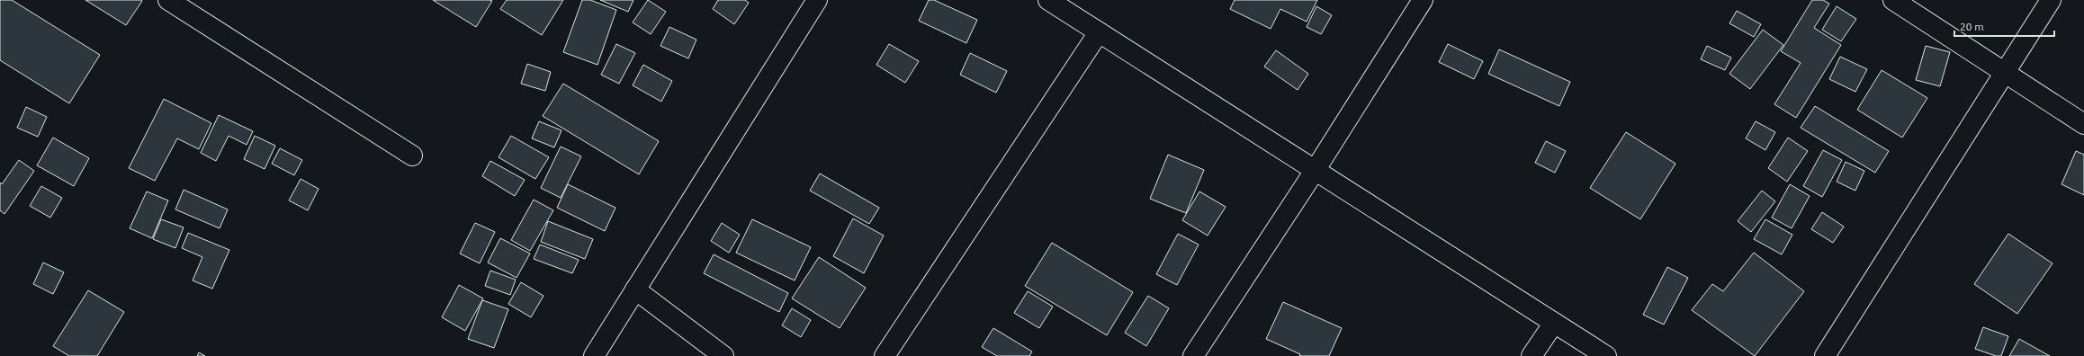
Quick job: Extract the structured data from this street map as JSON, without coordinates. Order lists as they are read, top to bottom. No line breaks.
{"scale_bar":"20 m"}
